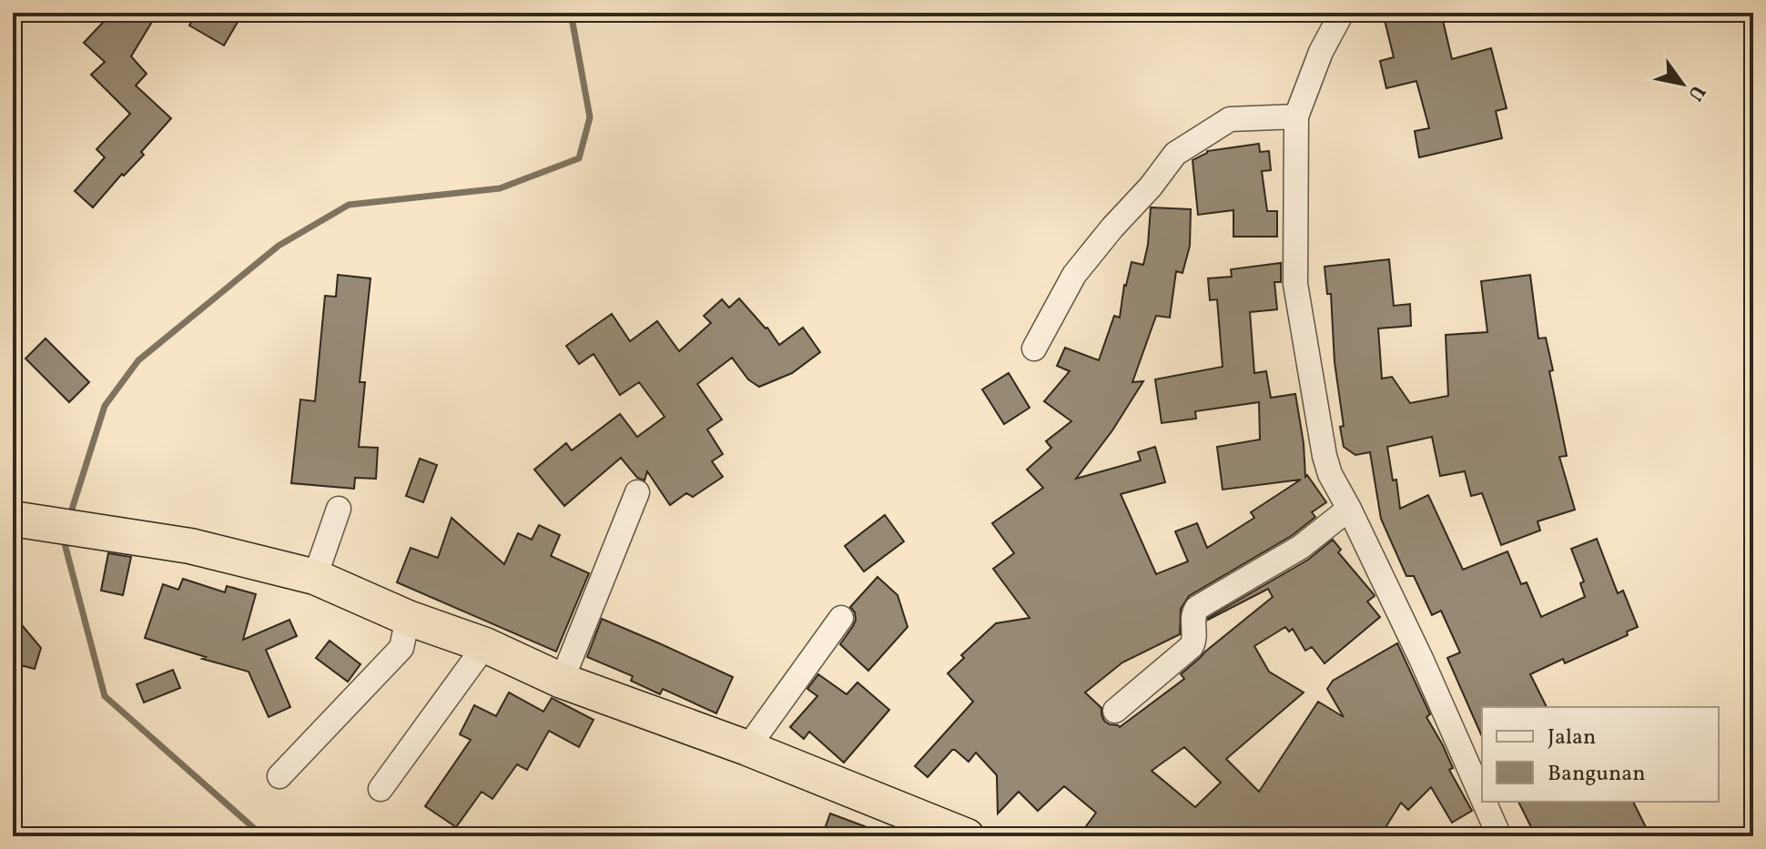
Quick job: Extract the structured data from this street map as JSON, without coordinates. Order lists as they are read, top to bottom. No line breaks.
{"legend":["Jalan","Bangunan"],"north":"bottom right"}
